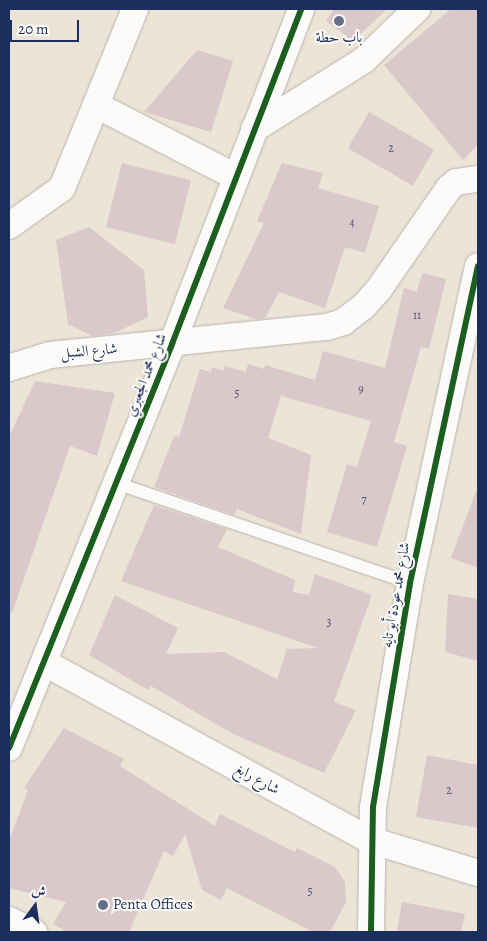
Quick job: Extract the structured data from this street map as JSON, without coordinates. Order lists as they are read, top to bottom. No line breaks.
{"streets":{"street":["شارع الشبل","شارع محمد الجعبري","شارع محمد عودة أبو تايه","شارع رابغ"]},"crossings":[["شارع الشبل","شارع محمد الجعبري"],["شارع محمد الجعبري","شارع رابغ"],["شارع محمد عودة أبو تايه","شارع رابغ"]],"places":["باب حطة","Penta Offices"],"house_numbers":["2","4","11","9","5","7","3","2","5"],"scale_bar":"20 m","north":"top"}
